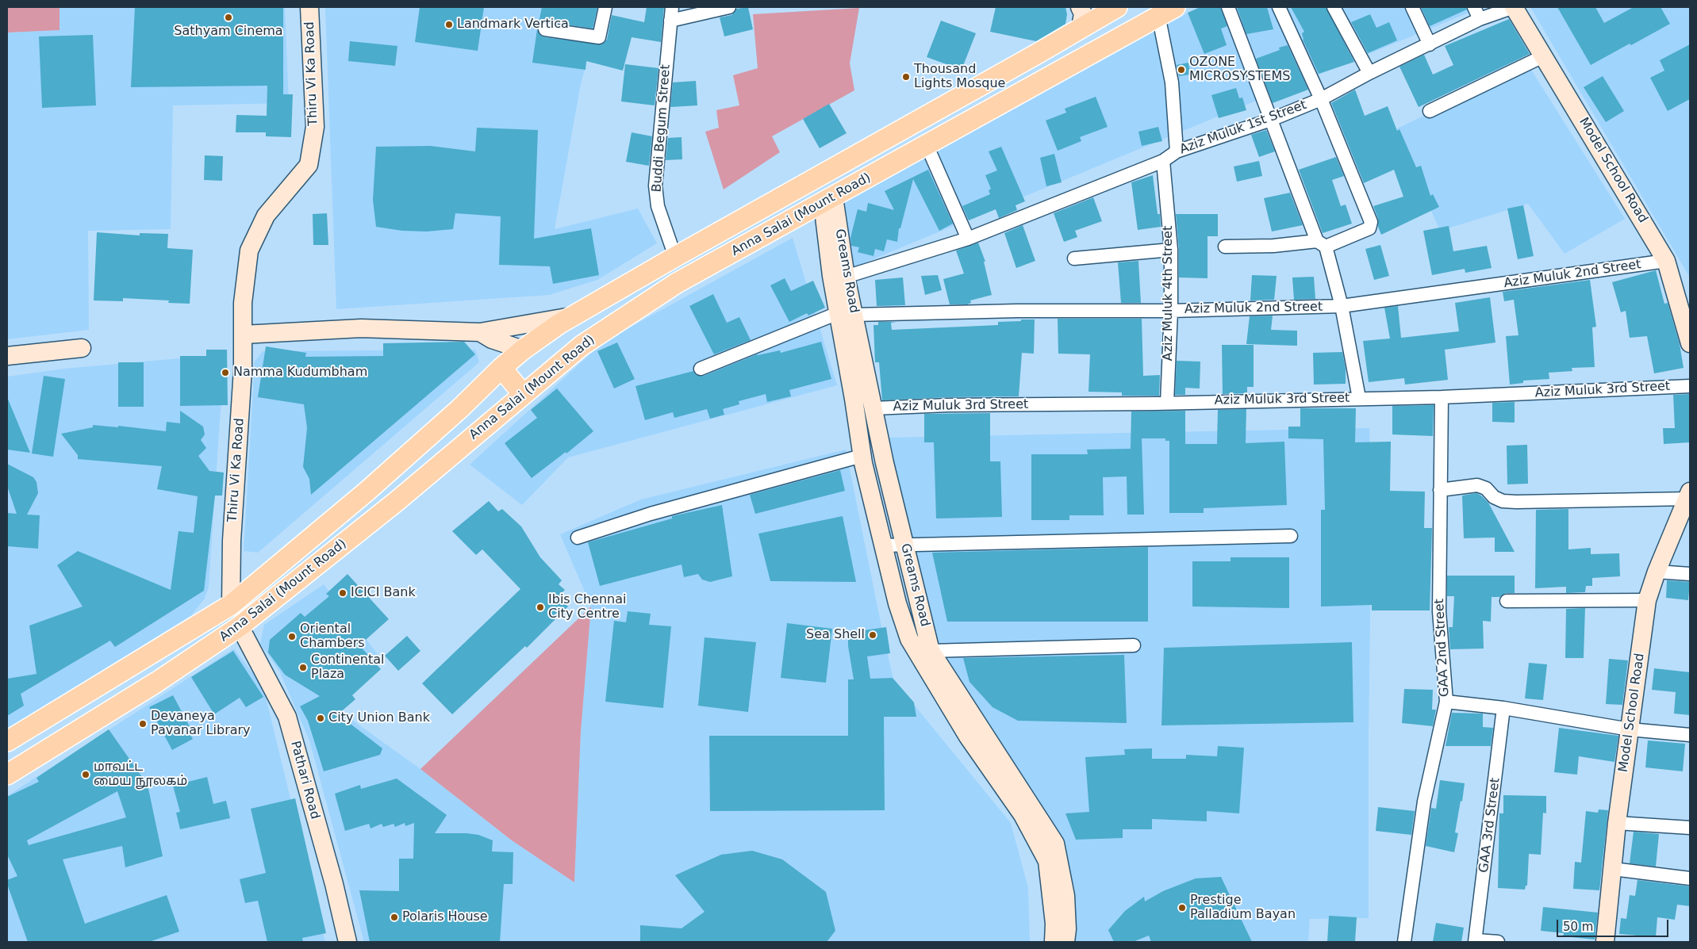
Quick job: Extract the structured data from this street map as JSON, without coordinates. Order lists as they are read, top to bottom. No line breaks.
{"streets":{"main road":["Anna Salai (Mount Road)"],"street":["Thiru Vi Ka Road","Aziz Muluk 1st Street","Buddi Begum Street","Model School Road","Greams Road","Aziz Muluk 2nd Street","Aziz Muluk 4th Street","Aziz Muluk 3rd Street","GAA 2nd Street","Pathari Road","GAA 3rd Street"]},"crossings":[["Thiru Vi Ka Road","Anna Salai (Mount Road)"],["Aziz Muluk 1st Street","Model School Road"],["Aziz Muluk 1st Street","Greams Road"],["Aziz Muluk 1st Street","Aziz Muluk 4th Street"],["Buddi Begum Street","Anna Salai (Mount Road)"],["Model School Road","Aziz Muluk 2nd Street"],["Anna Salai (Mount Road)","Greams Road"],["Anna Salai (Mount Road)","Pathari Road"],["Greams Road","Aziz Muluk 2nd Street"],["Greams Road","Aziz Muluk 3rd Street"],["Aziz Muluk 2nd Street","Aziz Muluk 4th Street"],["Aziz Muluk 4th Street","Aziz Muluk 3rd Street"],["Aziz Muluk 3rd Street","GAA 2nd Street"]],"places":["Sathyam Cinema","Landmark Vertica","OZONE MICROSYSTEMS","Thousand Lights Mosque","Namma Kudumbham","ICICI Bank","Ibis Chennai City Centre","Sea Shell","Oriental Chambers","Continental Plaza","City Union Bank","Devaneya Pavanar Library","மாவட்ட மைய நூலகம்","Prestige Palladium Bayan","Polaris House"],"scale_bar":"50 m"}
